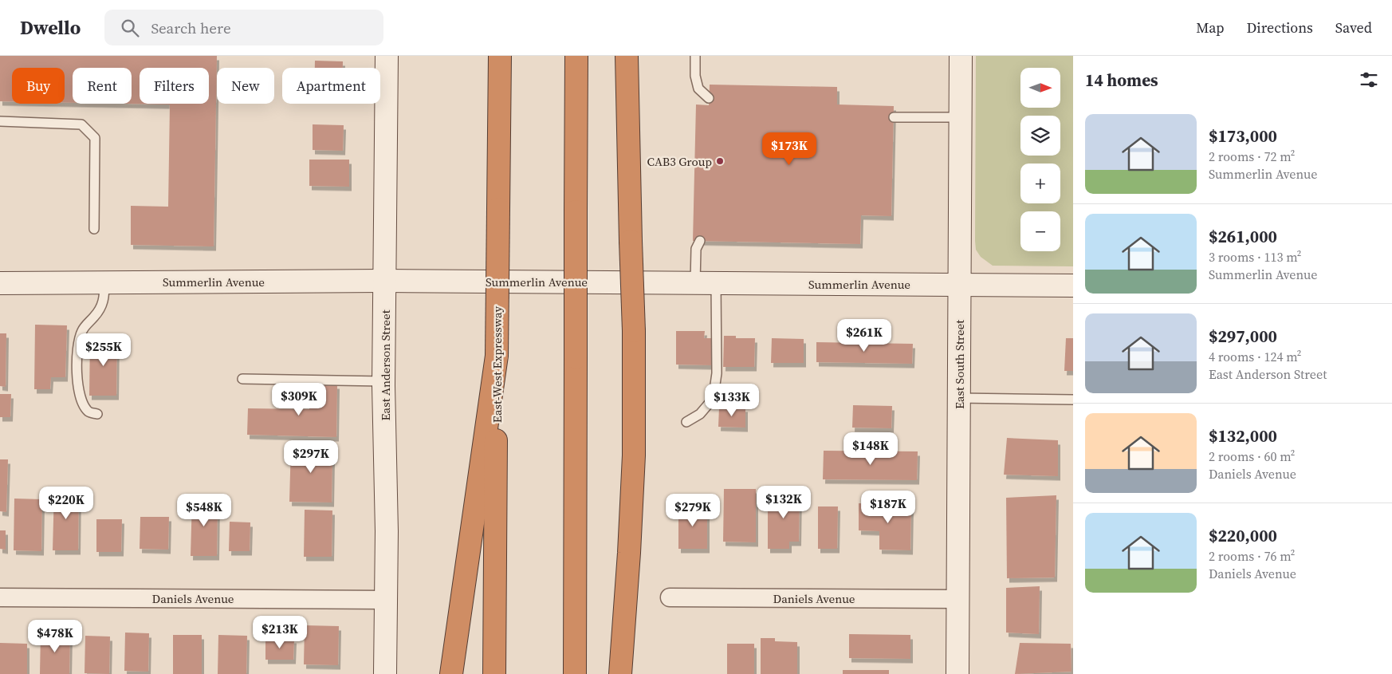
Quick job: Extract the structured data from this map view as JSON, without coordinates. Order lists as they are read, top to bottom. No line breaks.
{"streets":{"highway":["East-West Expressway"],"main road":["Summerlin Avenue","East South Street","East Anderson Street"],"street":["Daniels Avenue"]},"crossings":[["Summerlin Avenue","East South Street"],["Summerlin Avenue","East Anderson Street"],["East South Street","Daniels Avenue"],["East Anderson Street","Daniels Avenue"]],"places":["CAB3 Group"],"north":"right","page":{"header":"Dwello","search":"Search here","nav":["Map","Directions","Saved"],"heading":"14 homes","map_buttons":["+","−"],"chip":["Buy","Rent","Filters","New","Apartment"],"list":[{"name":"$173,000","note":"2 rooms · 72 m² · Summerlin Avenue"},{"name":"$261,000","note":"3 rooms · 113 m² · Summerlin Avenue"},{"name":"$297,000","note":"4 rooms · 124 m² · East Anderson Street"},{"name":"$132,000","note":"2 rooms · 60 m² · Daniels Avenue"},{"name":"$220,000","note":"2 rooms · 76 m² · Daniels Avenue"}],"price":["$173K","$261K","$255K","$309K","$133K","$148K","$297K","$132K","$220K","$187K","$548K","$279K","$213K","$478K"]}}
